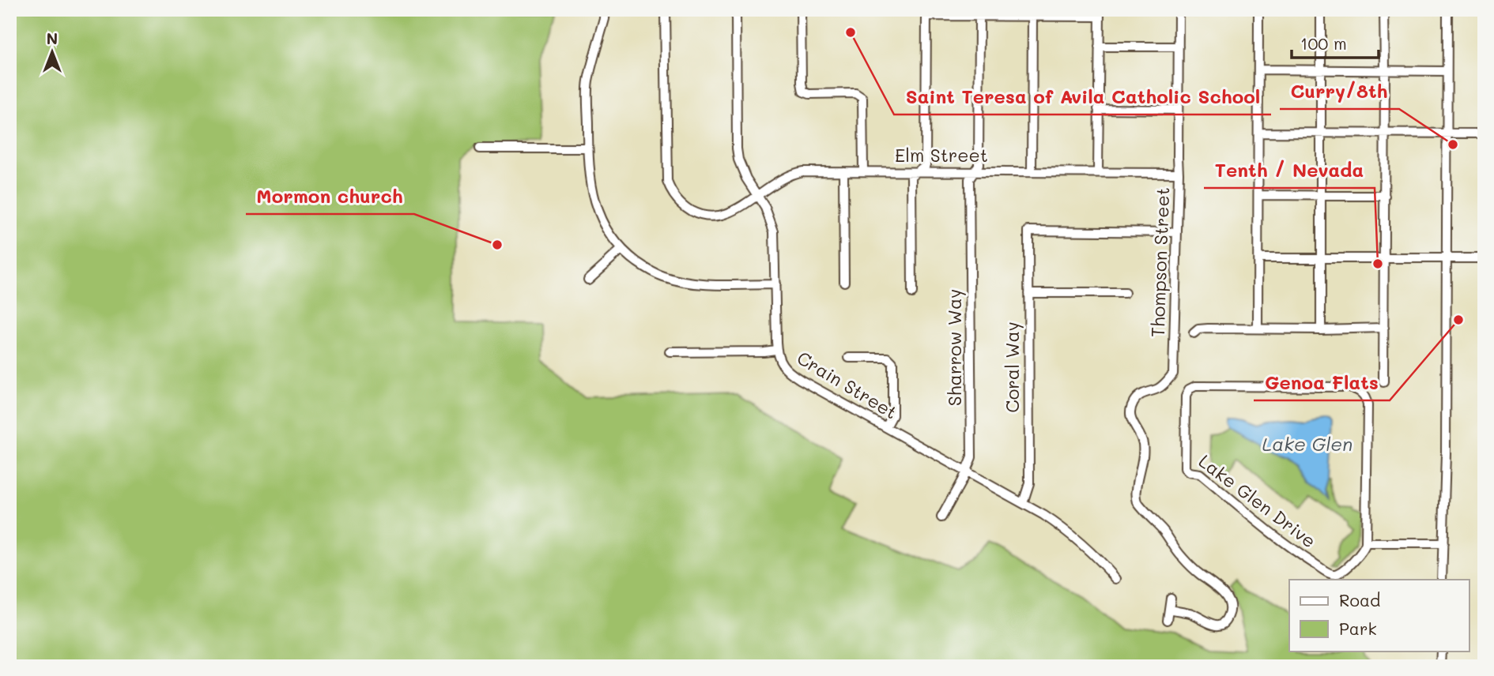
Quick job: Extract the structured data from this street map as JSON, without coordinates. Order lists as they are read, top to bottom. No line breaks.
{"streets":{"street":["Elm Street","Thompson Street","Sharrow Way","Coral Way","Crain Street","Lake Glen Drive"]},"crossings":[["Elm Street","Thompson Street"],["Elm Street","Sharrow Way"],["Elm Street","Crain Street"],["Thompson Street","Coral Way"],["Sharrow Way","Crain Street"],["Coral Way","Crain Street"]],"water":["Lake Glen"],"places":["Saint Teresa of Avila Catholic School","Curry/8th","Mormon church","Tenth / Nevada","Genoa Flats"],"legend":["Road","Park"],"scale_bar":"100 m","north":"top"}
